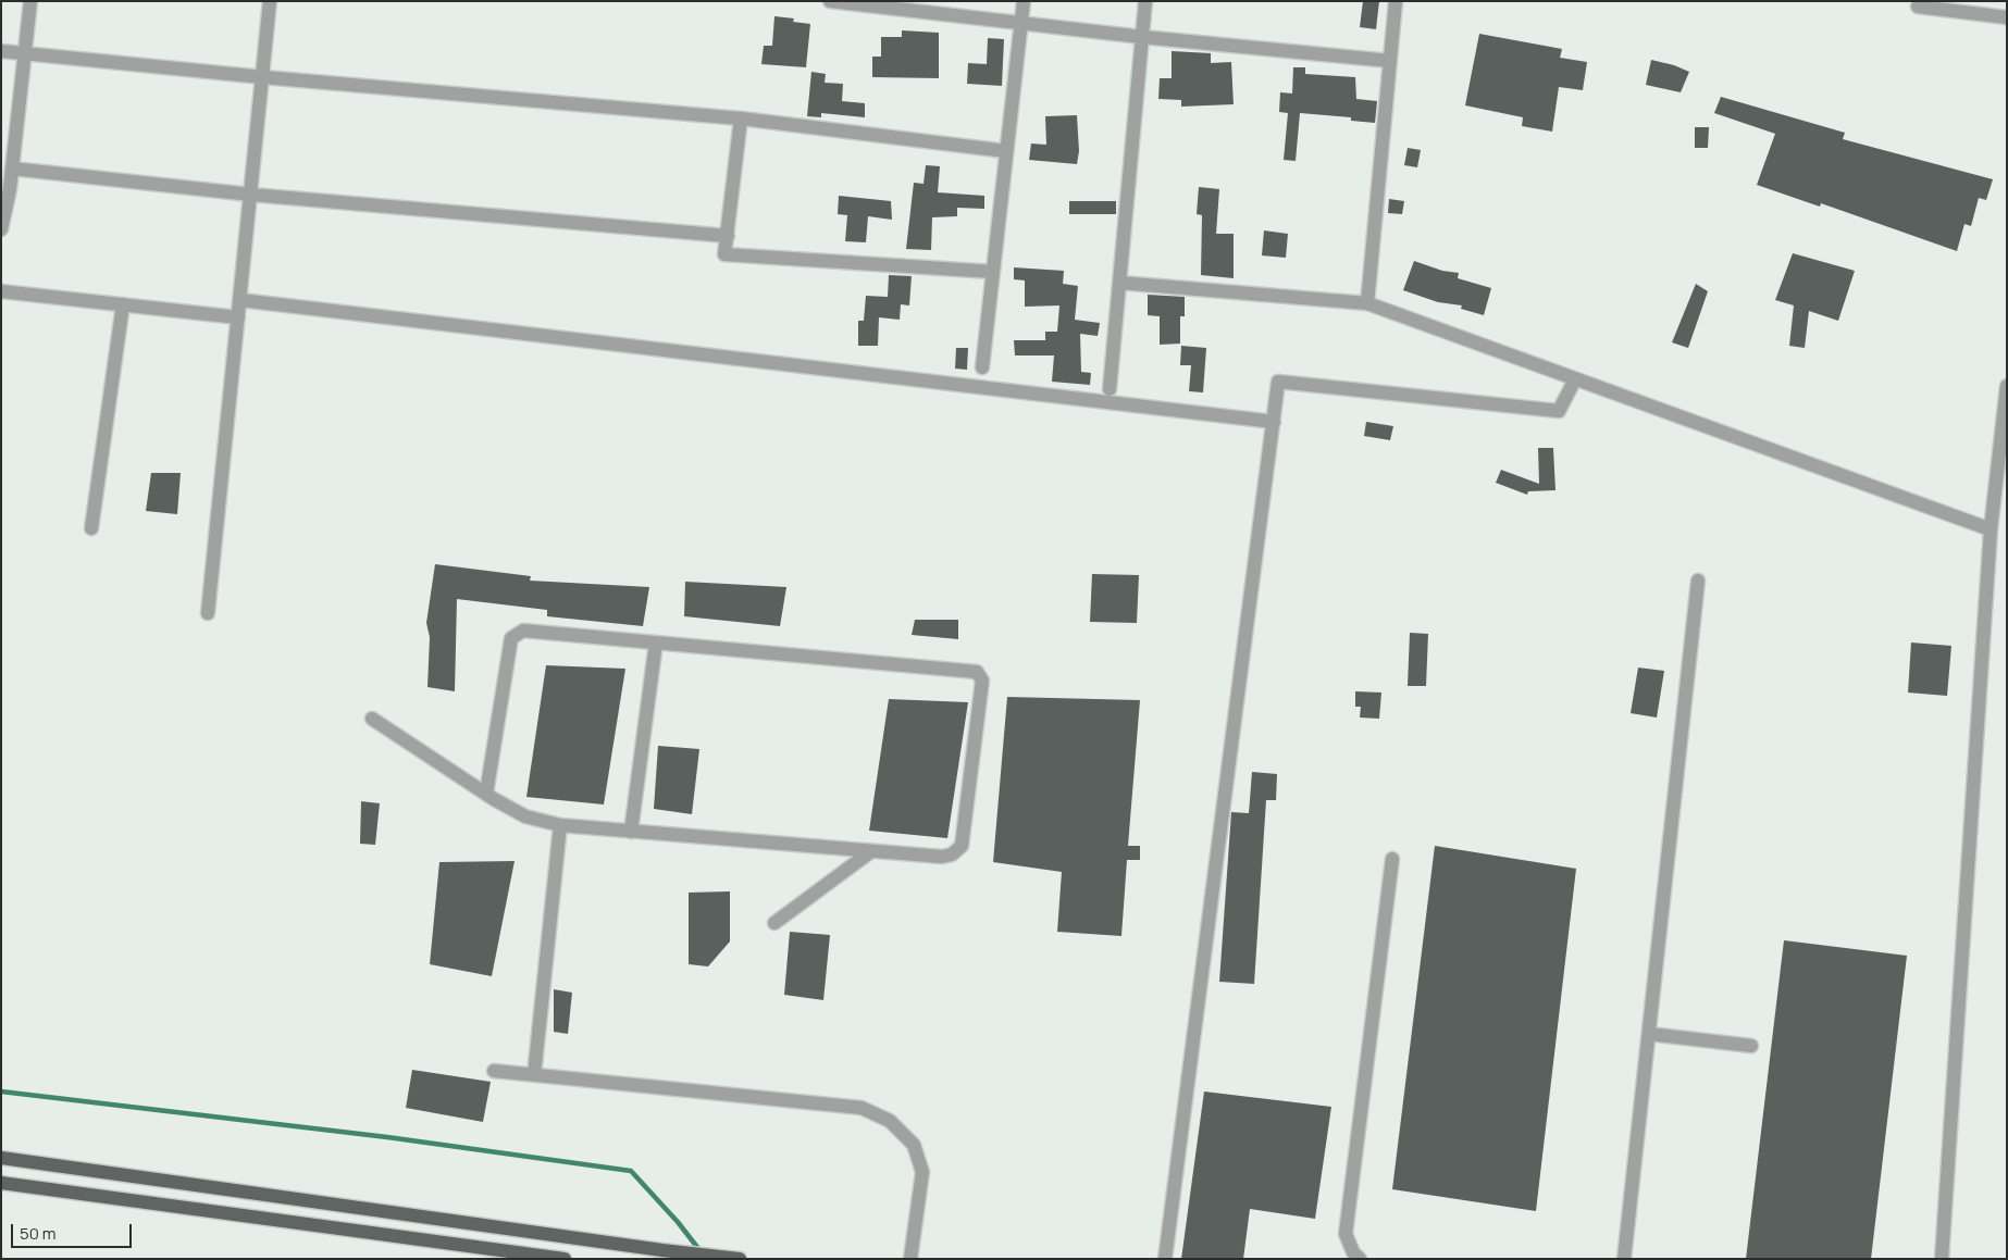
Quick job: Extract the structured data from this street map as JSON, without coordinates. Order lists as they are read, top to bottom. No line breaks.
{"scale_bar":"50 m"}
